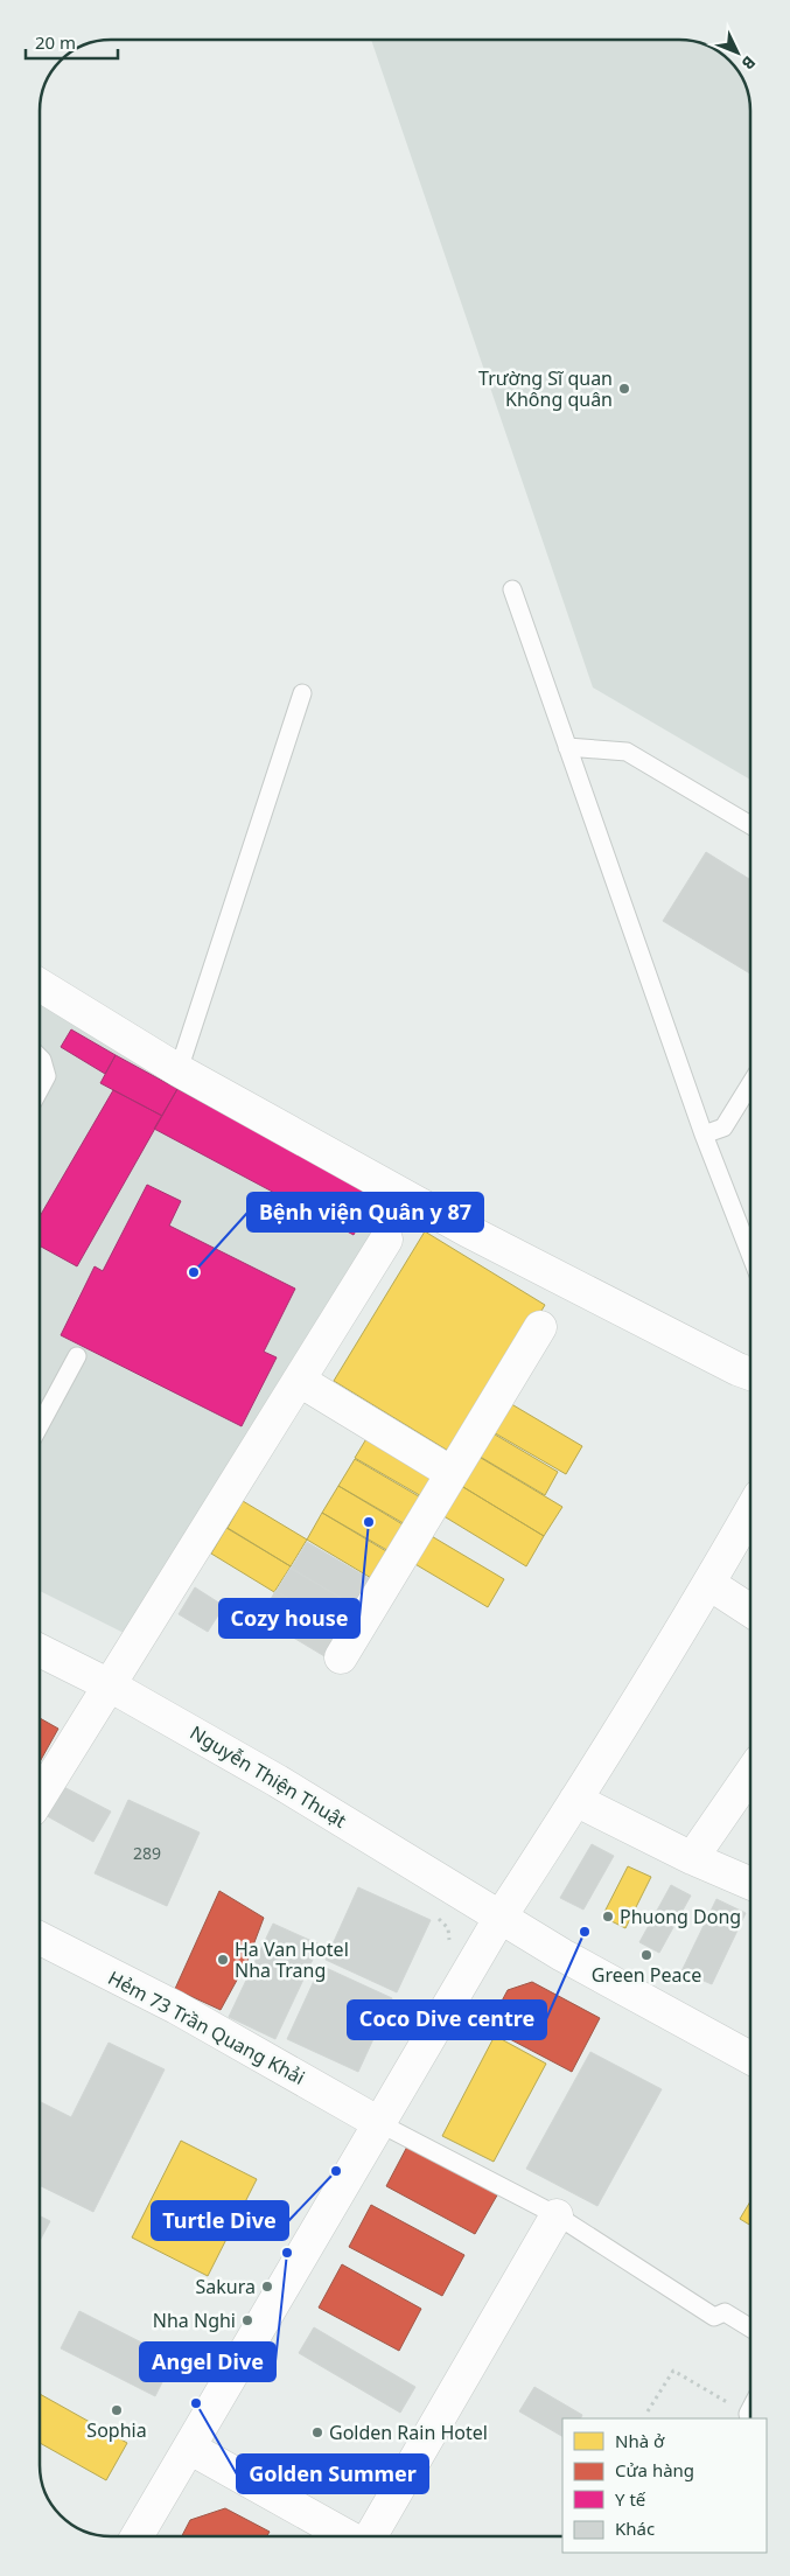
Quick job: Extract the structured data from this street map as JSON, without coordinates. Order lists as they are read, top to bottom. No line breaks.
{"streets":{"street":["Nguyễn Thiện Thuật","Hẻm 73 Trần Quang Khải"]},"places":["Trường Sĩ quan Không quân","Bệnh viện Quân y 87","Cozy house","Phuong Dong","Coco Dive centre","Green Peace","Ha Van Hotel Nha Trang","Turtle Dive","Angel Dive","Sakura","Nha Nghi","Golden Summer","Sophia","Golden Rain Hotel"],"house_numbers":["289"],"legend":["Nhà ở","Cửa hàng","Y tế","Khác"],"scale_bar":"20 m","north":"bottom right"}
